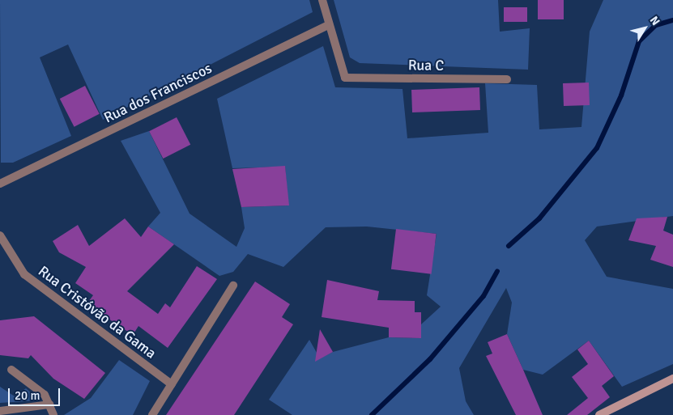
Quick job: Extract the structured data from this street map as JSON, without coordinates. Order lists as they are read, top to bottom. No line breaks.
{"streets":{"street":["Rua C","Rua dos Franciscos","Rua Cristóvão da Gama"]},"crossings":[["Rua C","Rua dos Franciscos"]],"scale_bar":"20 m","north":"top right"}
